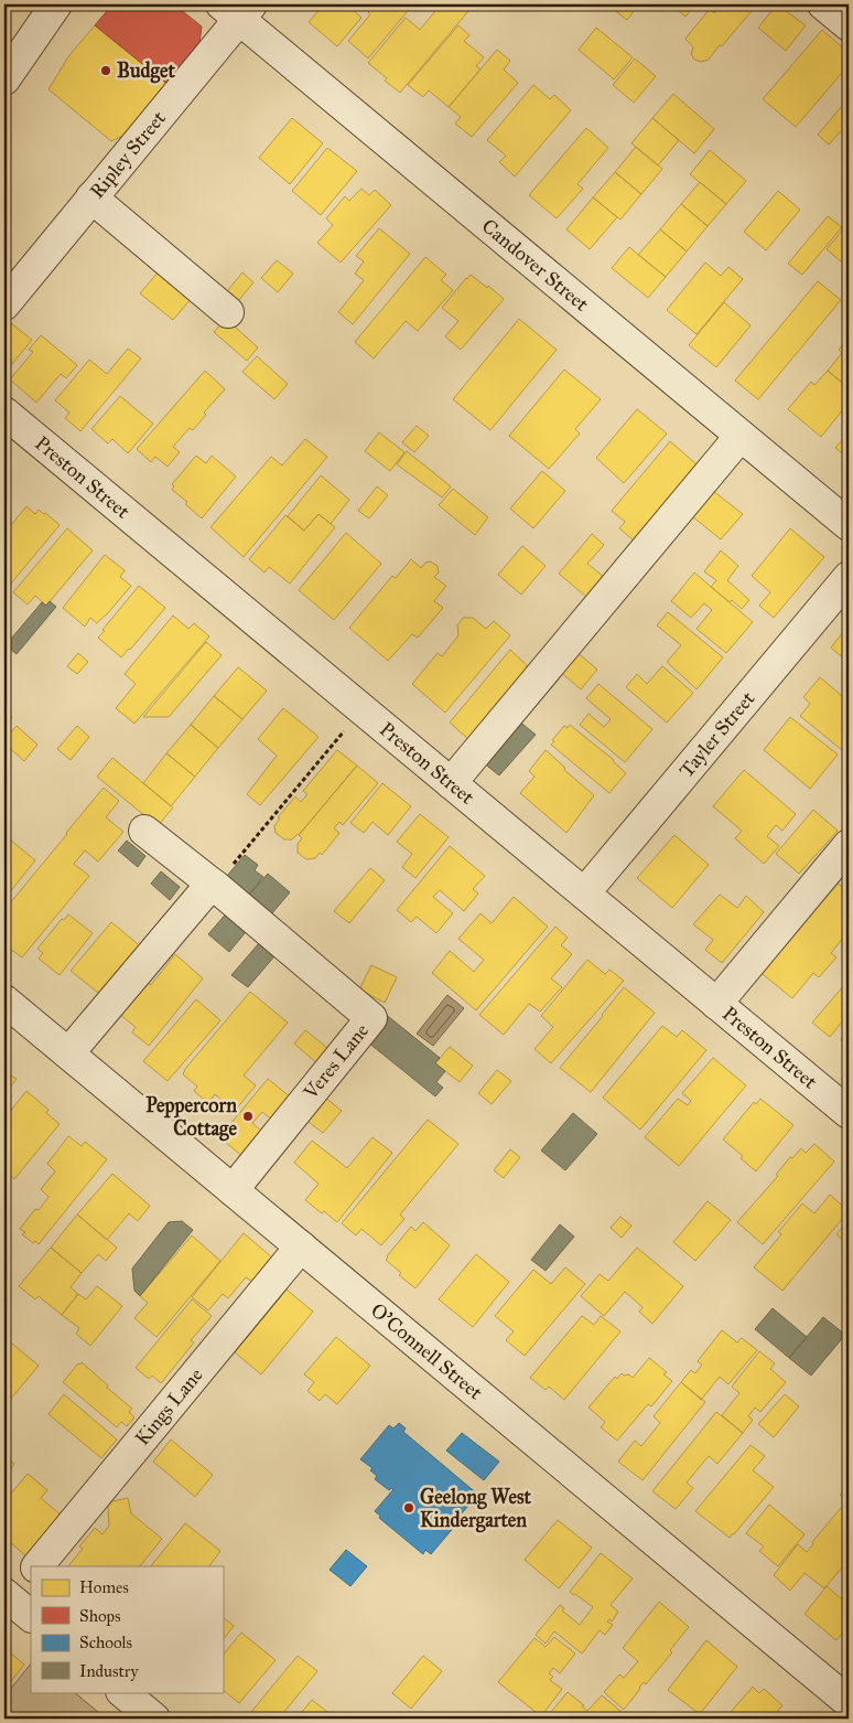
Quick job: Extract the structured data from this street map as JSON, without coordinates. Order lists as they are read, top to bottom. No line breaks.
{"streets":{"street":["Ripley Street","Candover Street","Preston Street","Tayler Street","Veres Lane","O'Connell Street","Kings Lane"]},"crossings":[["Ripley Street","Candover Street"],["Preston Street","Tayler Street"],["Veres Lane","O'Connell Street"],["O'Connell Street","Kings Lane"]],"places":["Budget","Peppercorn Cottage","Geelong West Kindergarten"],"legend":["Homes","Shops","Schools","Industry"]}
